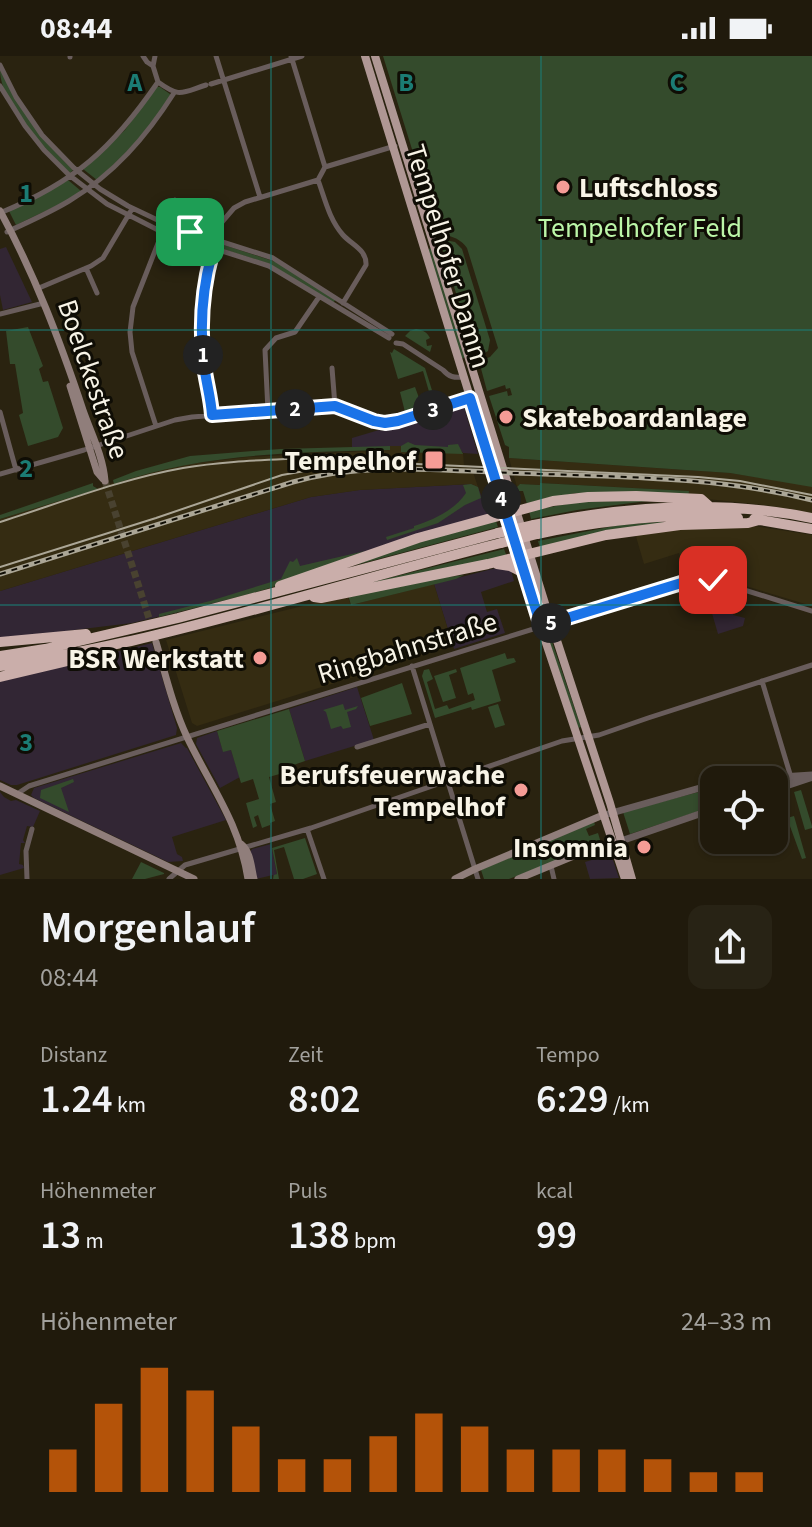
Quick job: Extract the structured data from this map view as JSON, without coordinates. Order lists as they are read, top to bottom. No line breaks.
{"streets":{"main road":["Tempelhofer Damm","Boelckestraße"],"street":["Ringbahnstraße"]},"crossings":[["Tempelhofer Damm","Ringbahnstraße"]],"parks":["Tempelhofer Feld"],"places":{"other":["Luftschloss","Skateboardanlage","BSR Werkstatt","Berufsfeuerwache Tempelhof","Insomnia"],"transit":["Tempelhof"]},"page":{"status":"08:44","pins":["1","2","3","4","5"],"heading":["Morgenlauf","08:44"],"stats":[["Distanz","1.24 km"],["Zeit","8:02"],["Tempo","6:29 /km"],["Höhenmeter","13 m"],["Puls","138 bpm"],["kcal","99"]],"chart":["Höhenmeter","24–33 m"]},"grid":{"columns":["A","B","C"],"rows":["1","2","3"]}}
